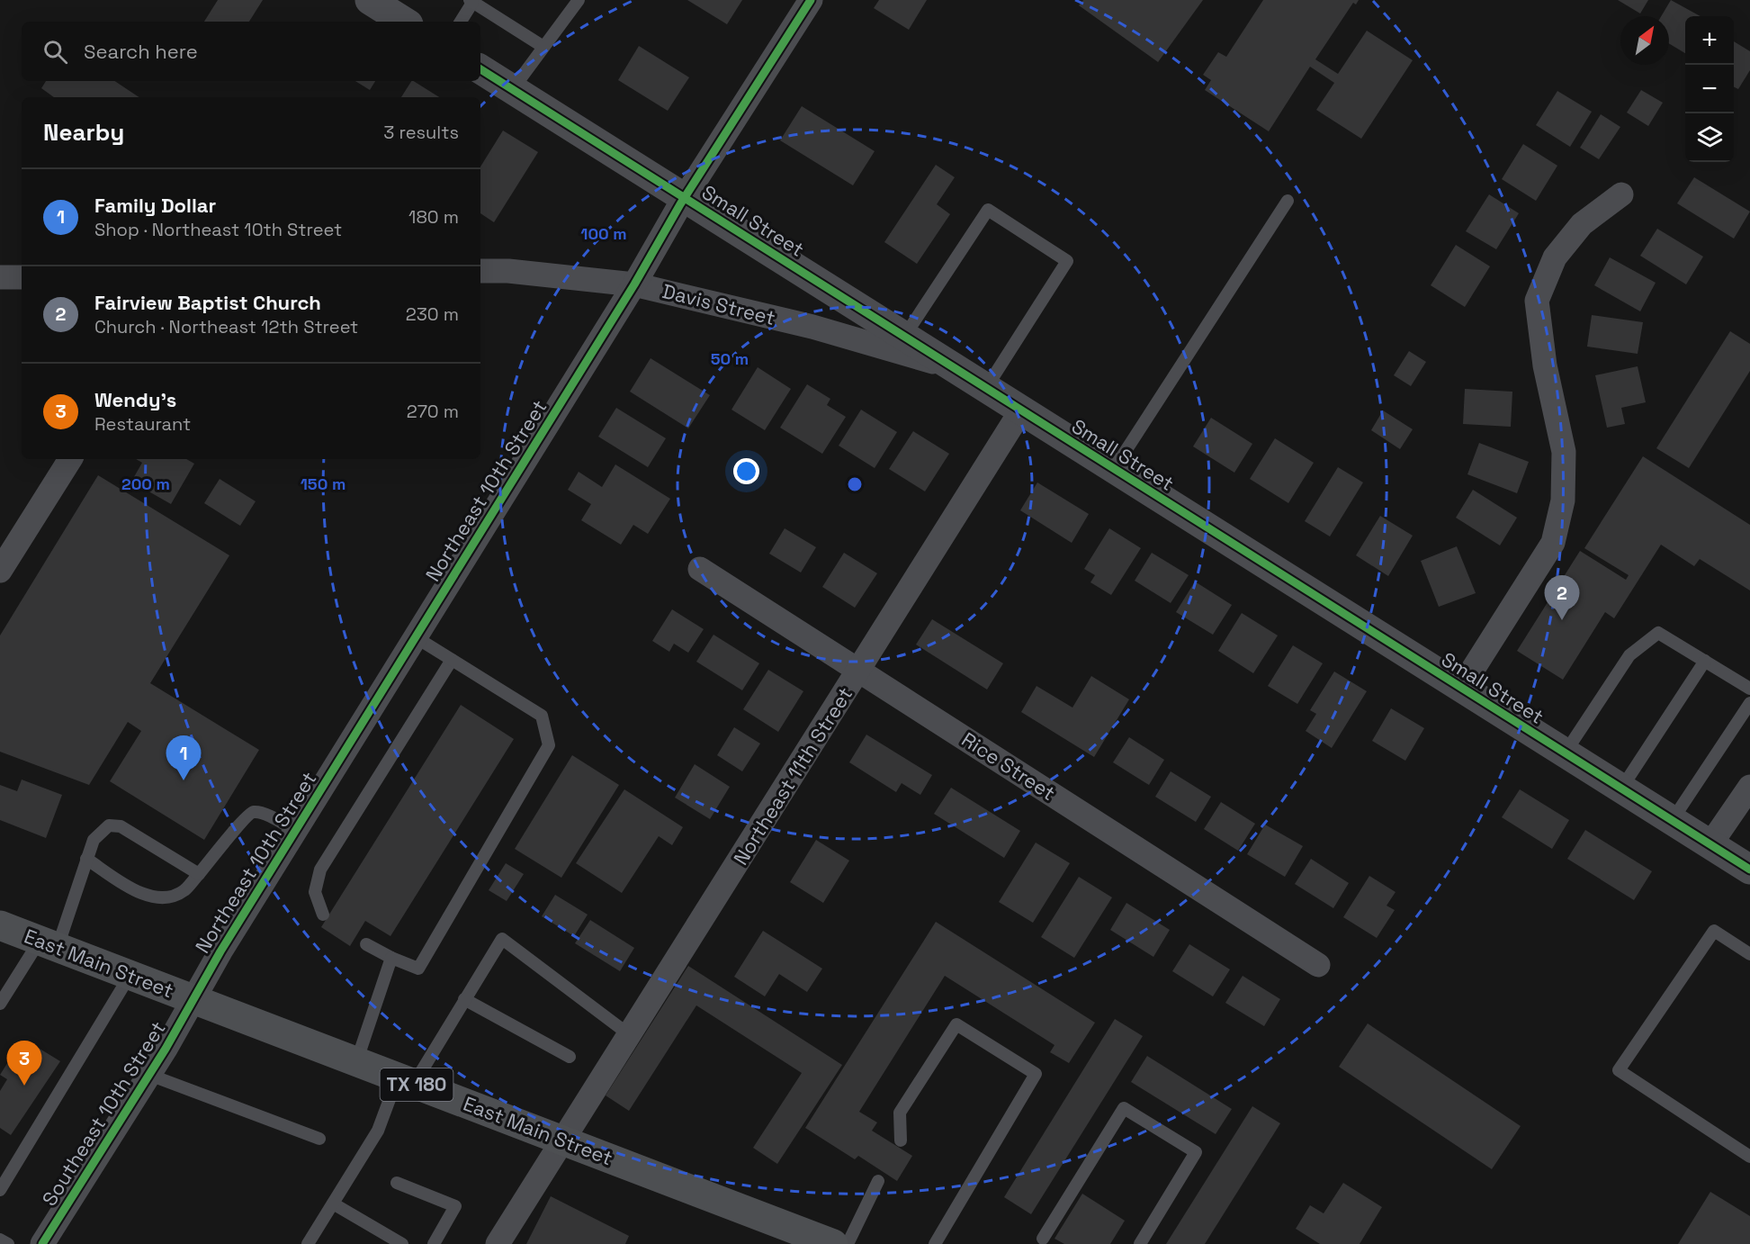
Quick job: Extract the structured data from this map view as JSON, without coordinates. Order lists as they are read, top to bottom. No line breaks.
{"streets":{"main road":["East Main Street","TX 180"],"street":["Small Street","Davis Street","Northeast 10th Street","Rice Street","Northeast 11th Street","Southeast 10th Street"]},"crossings":[["Small Street","Davis Street"],["Small Street","Northeast 10th Street"],["Small Street","Northeast 11th Street"],["Davis Street","Northeast 10th Street"],["Northeast 10th Street","East Main Street"],["Northeast 10th Street","Southeast 10th Street"],["Rice Street","Northeast 11th Street"],["Northeast 11th Street","East Main Street"],["East Main Street","Southeast 10th Street"]],"north":"top right","page":{"map_buttons":["+","−"],"search":"Search here","heading":["Nearby","3 results"],"list":[{"mark":"1","name":"Family Dollar","note":"Shop · Northeast 10th Street","value":"180 m"},{"mark":"2","name":"Fairview Baptist Church","note":"Church · Northeast 12th Street","value":"230 m"},{"mark":"3","name":"Wendy's","note":"Restaurant","value":"270 m"}],"pins":["2","1","3"]},"rings":["100 m","50 m","200 m","150 m"]}
